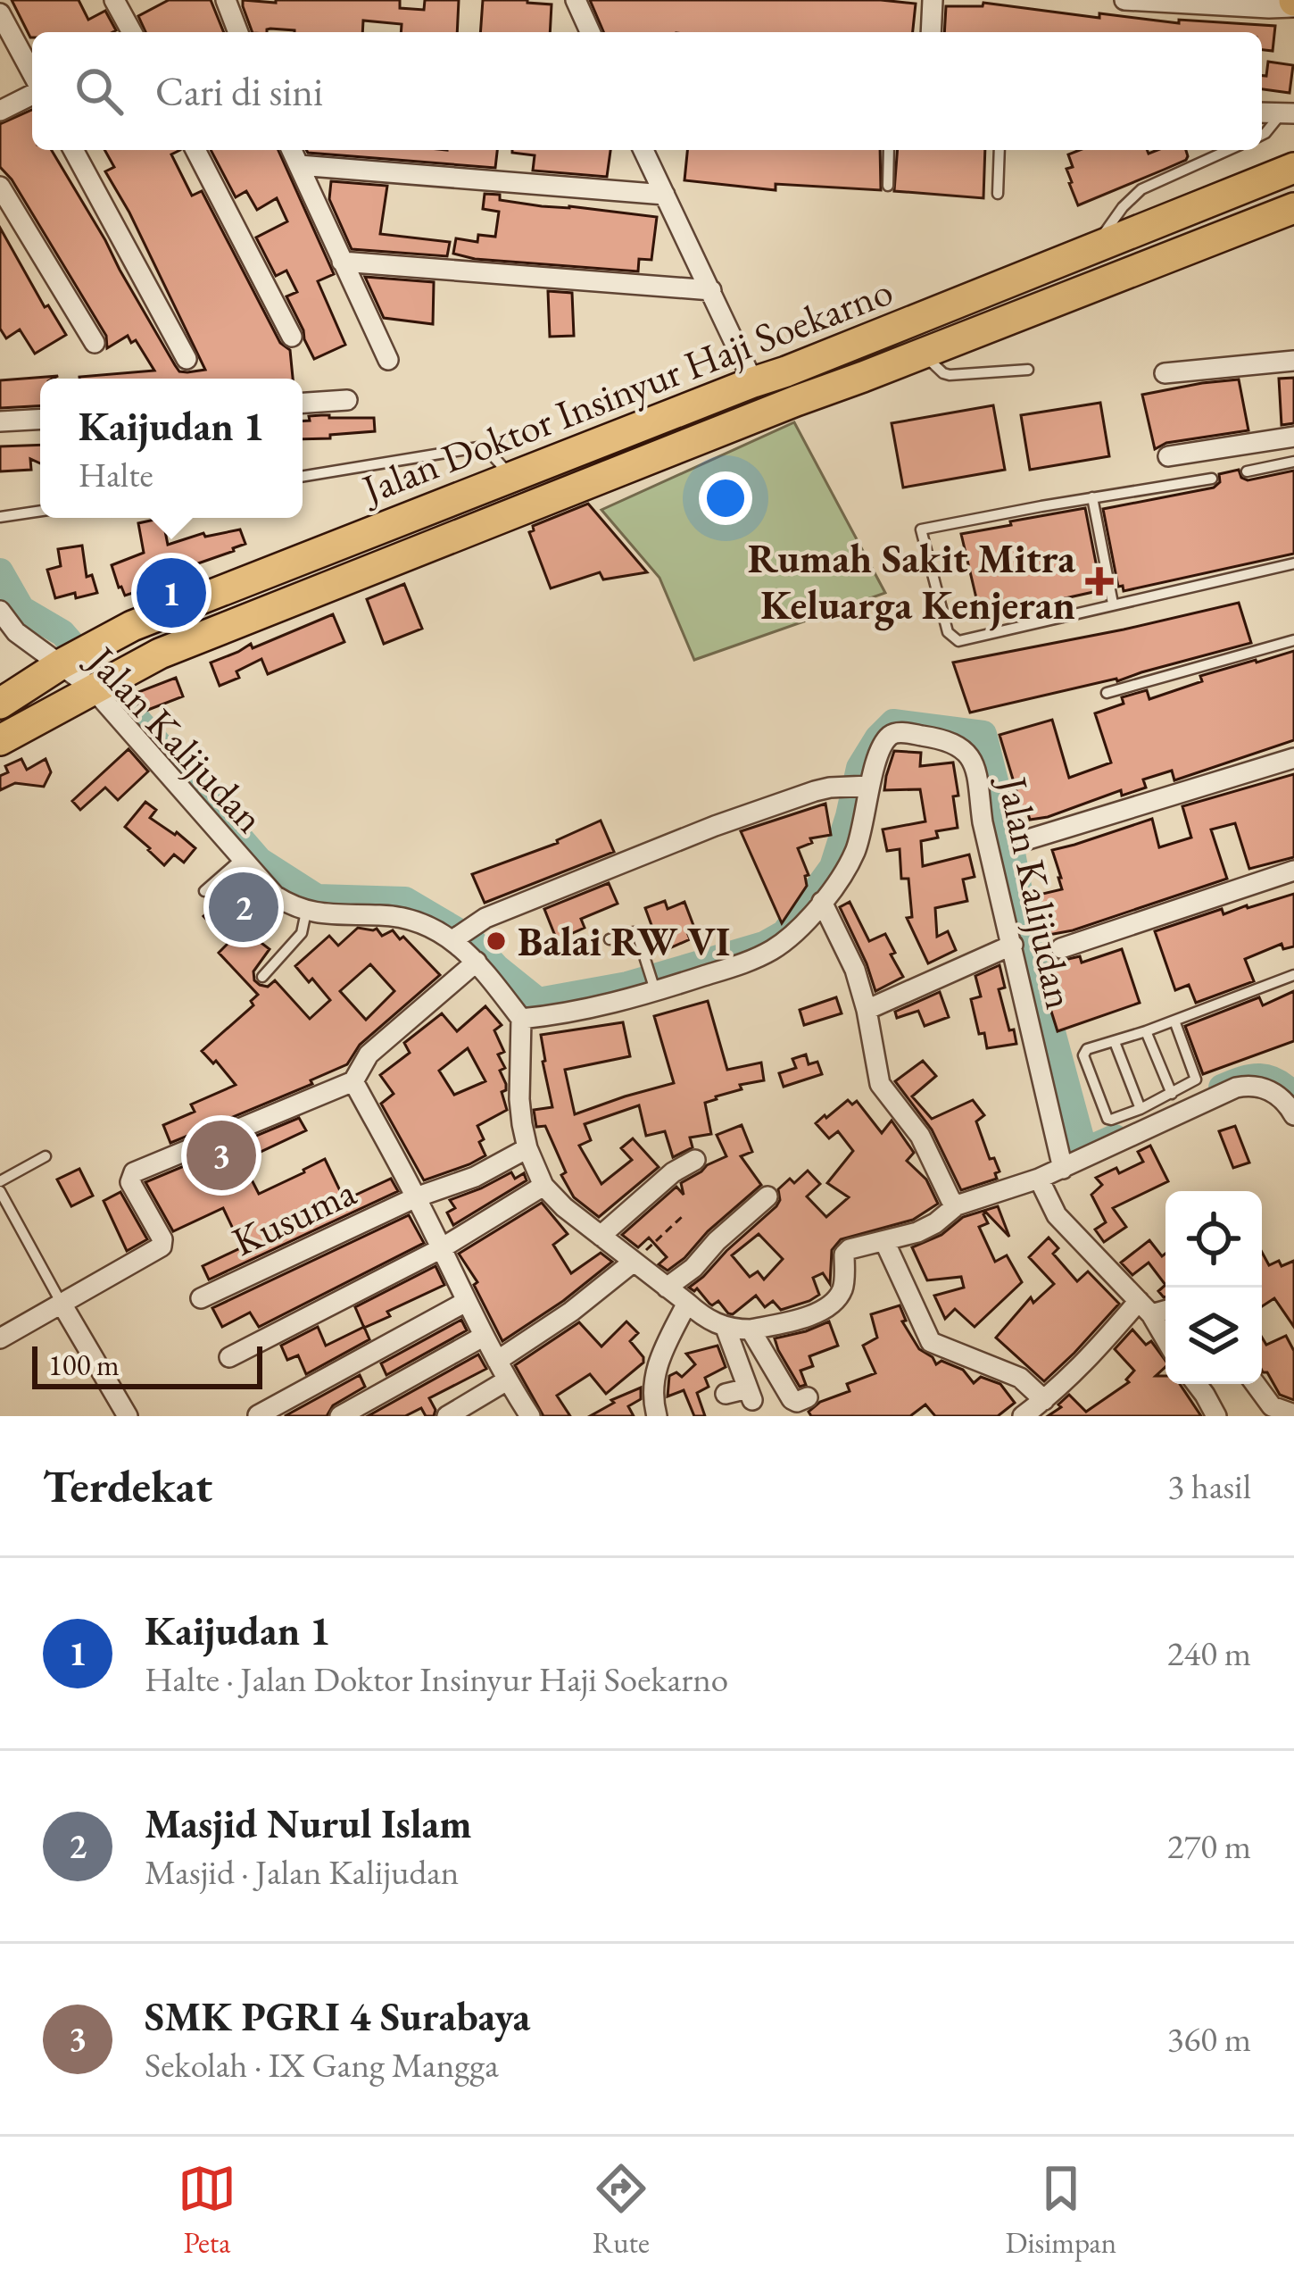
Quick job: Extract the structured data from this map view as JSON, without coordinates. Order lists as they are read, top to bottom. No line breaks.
{"streets":{"main road":["Jalan Doktor Insinyur Haji Soekarno"],"street":["Jalan Kalijudan","Kusuma"]},"crossings":[["Jalan Doktor Insinyur Haji Soekarno","Jalan Kalijudan"]],"places":{"health":["Rumah Sakit Mitra Keluarga Kenjeran"],"other":["Balai RW VI"]},"scale_bar":"100 m","page":{"search":"Cari di sini","popup":["Kaijudan 1","Halte"],"pins":["1","2","3"],"scale":"100 m","heading":["Terdekat","3 hasil"],"list":[{"mark":"1","name":"Kaijudan 1","note":"Halte · Jalan Doktor Insinyur Haji Soekarno","value":"240 m"},{"mark":"2","name":"Masjid Nurul Islam","note":"Masjid · Jalan Kalijudan","value":"270 m"},{"mark":"3","name":"SMK PGRI 4 Surabaya","note":"Sekolah · IX Gang Mangga","value":"360 m"}],"nav":["Peta","Rute","Disimpan"]}}
